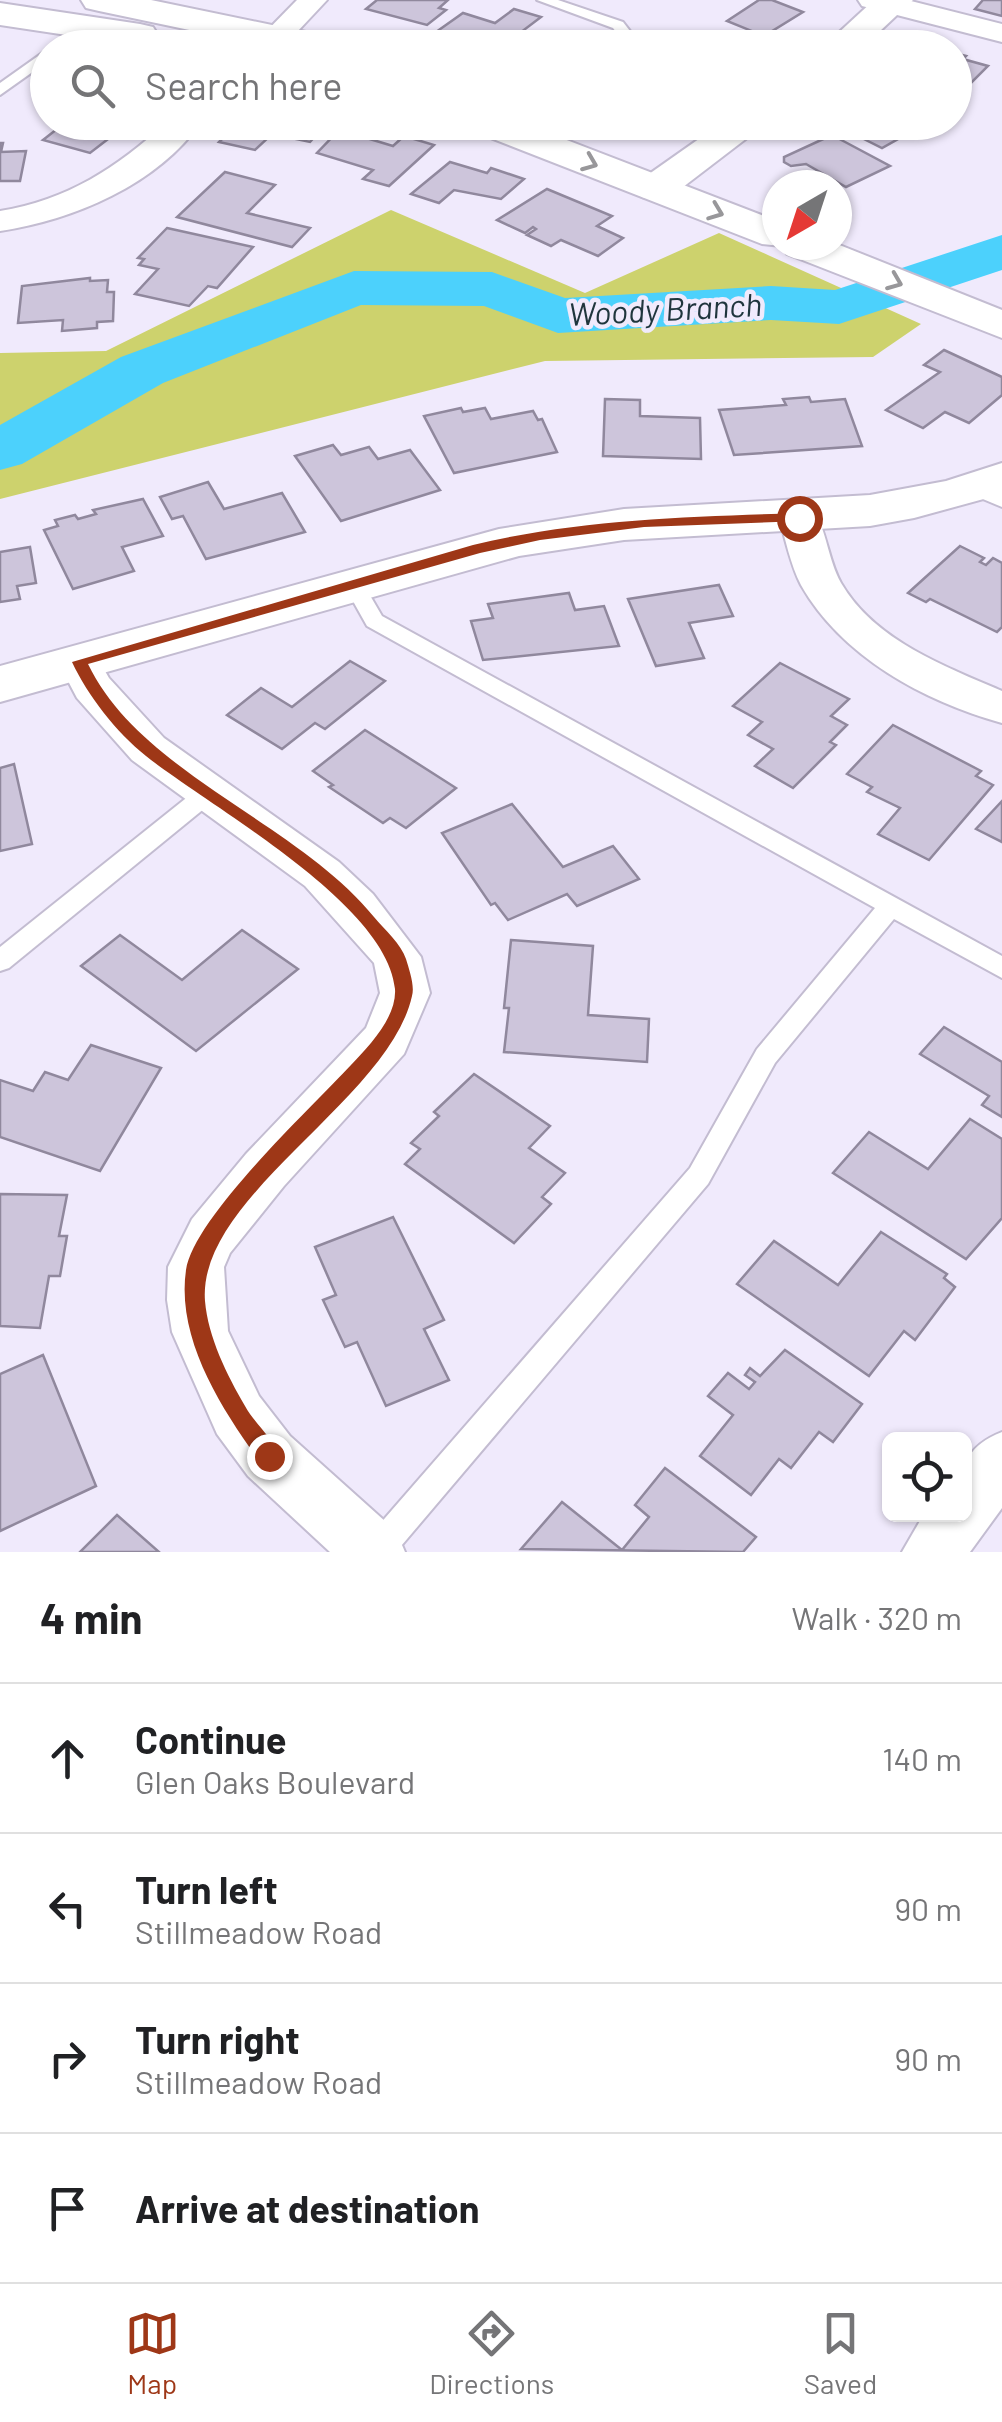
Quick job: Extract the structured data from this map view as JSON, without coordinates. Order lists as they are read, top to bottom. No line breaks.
{"water":["Woody Branch"],"north":"bottom left","page":{"search":"Search here","heading":["4 min","Walk · 320 m"],"list":[["Continue","Glen Oaks Boulevard","140 m"],["Turn left","Stillmeadow Road","90 m"],["Turn right","Stillmeadow Road","90 m"],"Arrive at destination"],"nav":["Map","Directions","Saved"]}}
